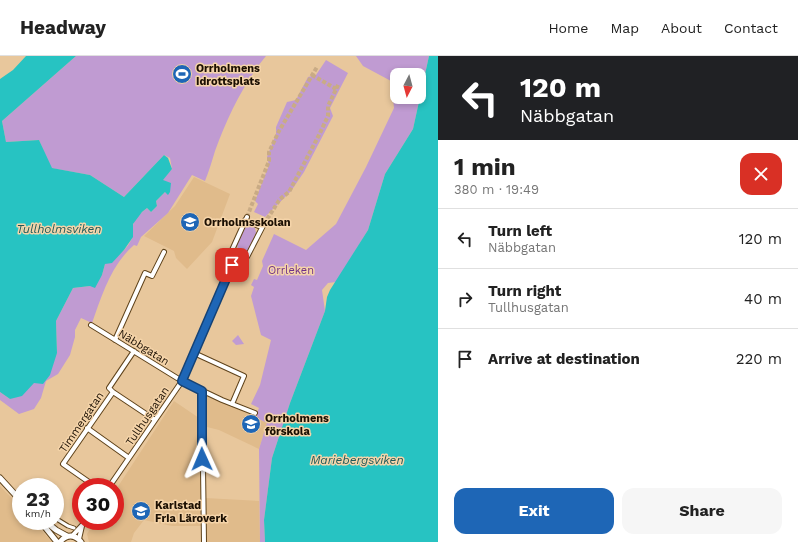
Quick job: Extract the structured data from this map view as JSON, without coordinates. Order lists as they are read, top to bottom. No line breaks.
{"streets":{"street":["Näbbgatan","Tullhusgatan","Timmergatan"]},"crossings":[["Näbbgatan","Tullhusgatan"],["Näbbgatan","Timmergatan"]],"water":["Tullholmsviken","Mariebergsviken"],"parks":["Orrleken"],"places":{"sports":["Orrholmens Idrottsplats"],"school or university":["Orrholmsskolan","Orrholmens förskola","Karlstad Fria Läroverk"]},"north":"bottom","page":{"header":"Headway","nav":["Home","Map","About","Contact"],"turn":["120 m","Näbbgatan"],"heading":["1 min","380 m · 19:49"],"list":[{"name":"Turn left","note":"Näbbgatan","value":"120 m"},{"name":"Turn right","note":"Tullhusgatan","value":"40 m"},{"name":"Arrive at destination","value":"220 m"}],"speed":"23 km/h","limit":"30","buttons":["Exit","Share"]}}
